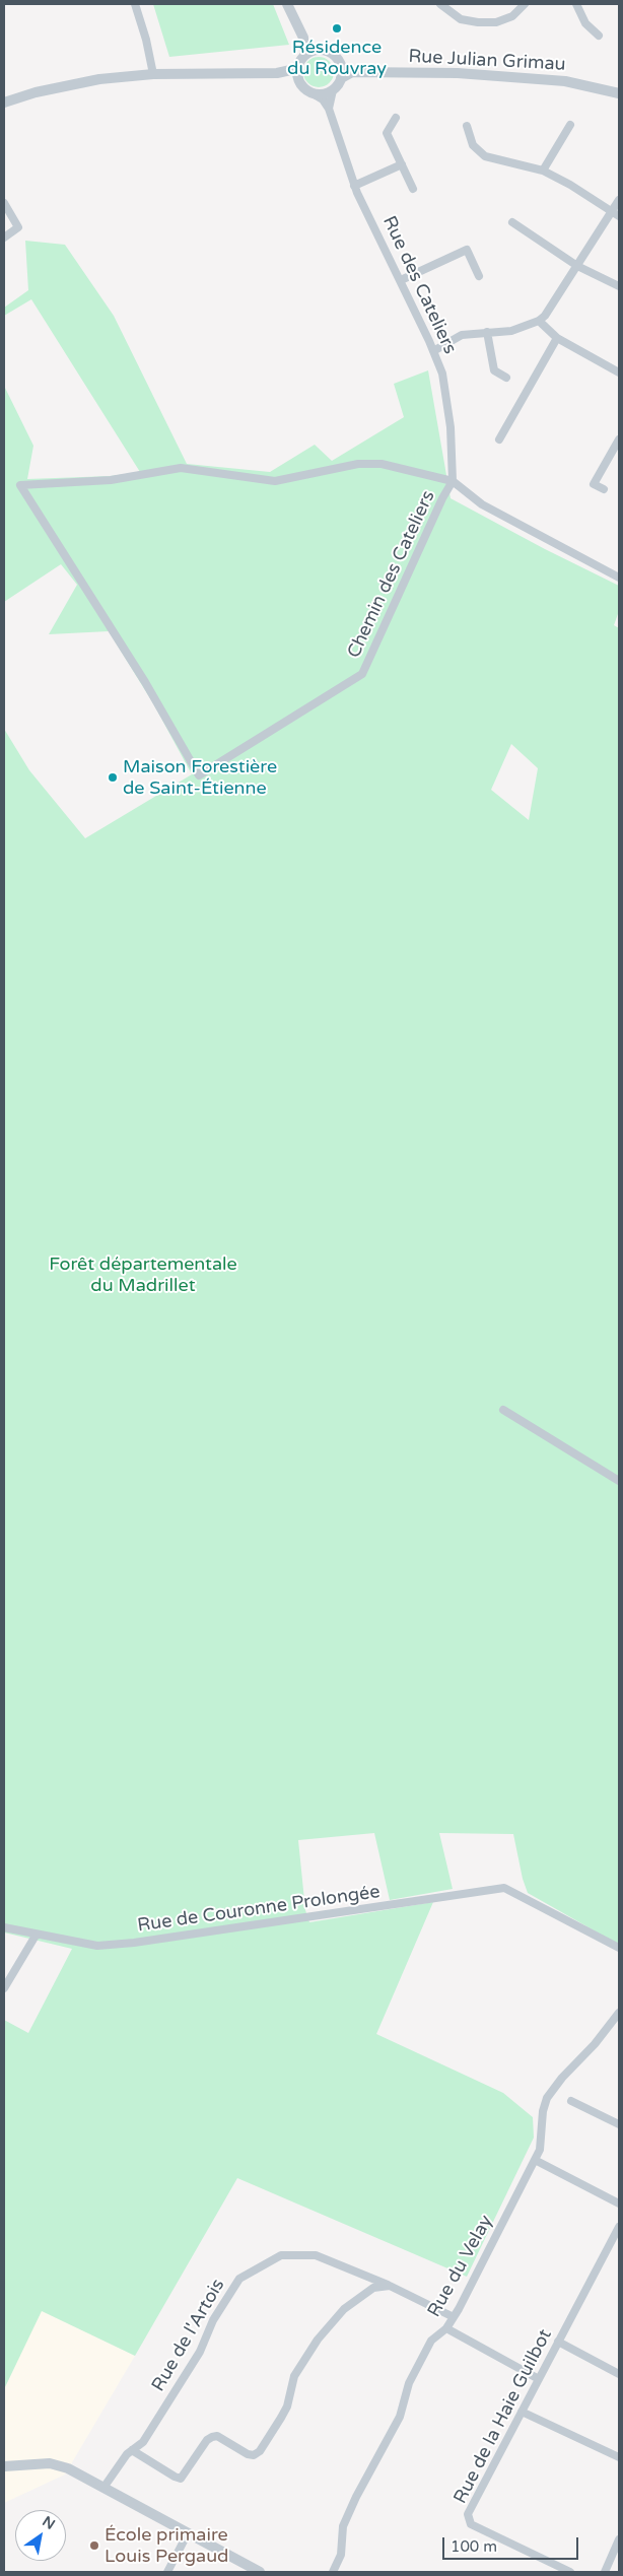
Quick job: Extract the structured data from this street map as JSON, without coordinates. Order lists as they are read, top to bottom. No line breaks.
{"streets":{"street":["Rue Julian Grimau","Rue des Cateliers","Chemin des Cateliers","Rue de Couronne Prolongée","Rue du Velay","Rue de l'Artois","Rue de la Haie Guilbot"]},"crossings":[["Rue Julian Grimau","Rue des Cateliers"],["Rue des Cateliers","Chemin des Cateliers"],["Rue du Velay","Rue de l'Artois"]],"parks":["Forêt départementale du Madrillet"],"places":["Résidence du Rouvray","Maison Forestière de Saint-Étienne","École primaire Louis Pergaud"],"scale_bar":"100 m","north":"top right"}
